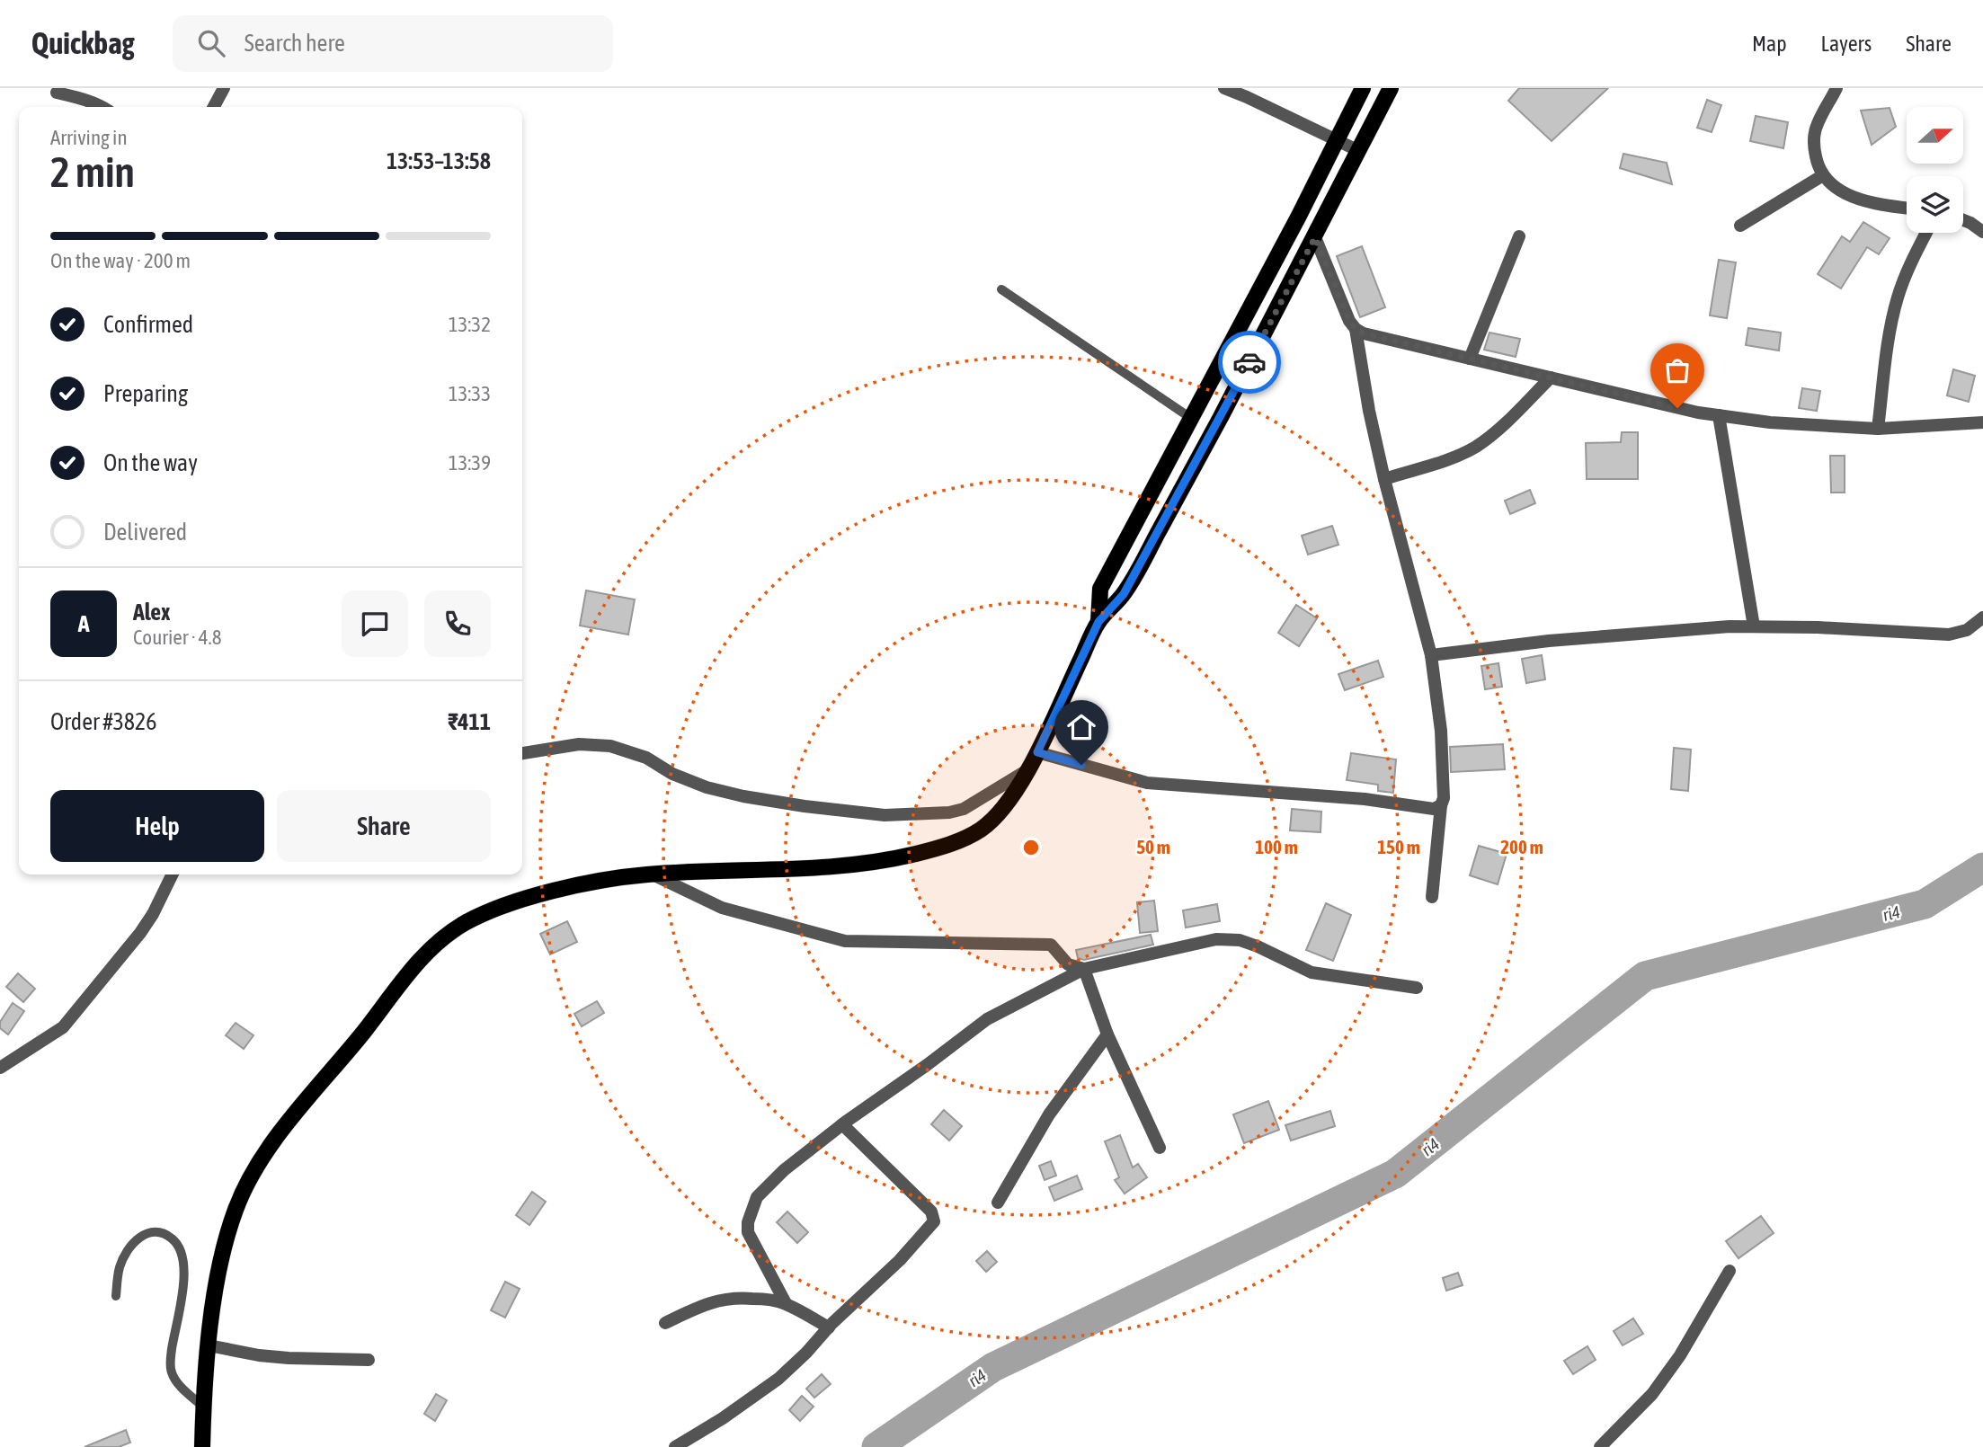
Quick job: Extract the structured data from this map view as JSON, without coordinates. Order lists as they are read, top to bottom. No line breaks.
{"water":["ri4"],"north":"right","page":{"header":"Quickbag","search":"Search here","nav":["Map","Layers","Share"],"heading":["2 min","Arriving in","13:53–13:58"],"panel":["Alex","Courier · 4.8","Order #3826","₹411"],"bar":"On the way · 200 m","list":[["Confirmed","13:32"],["Preparing","13:33"],["On the way","13:39"],"Delivered"],"round":"A","buttons":["Help","Share"]},"rings":["50 m","100 m","150 m","200 m"]}
